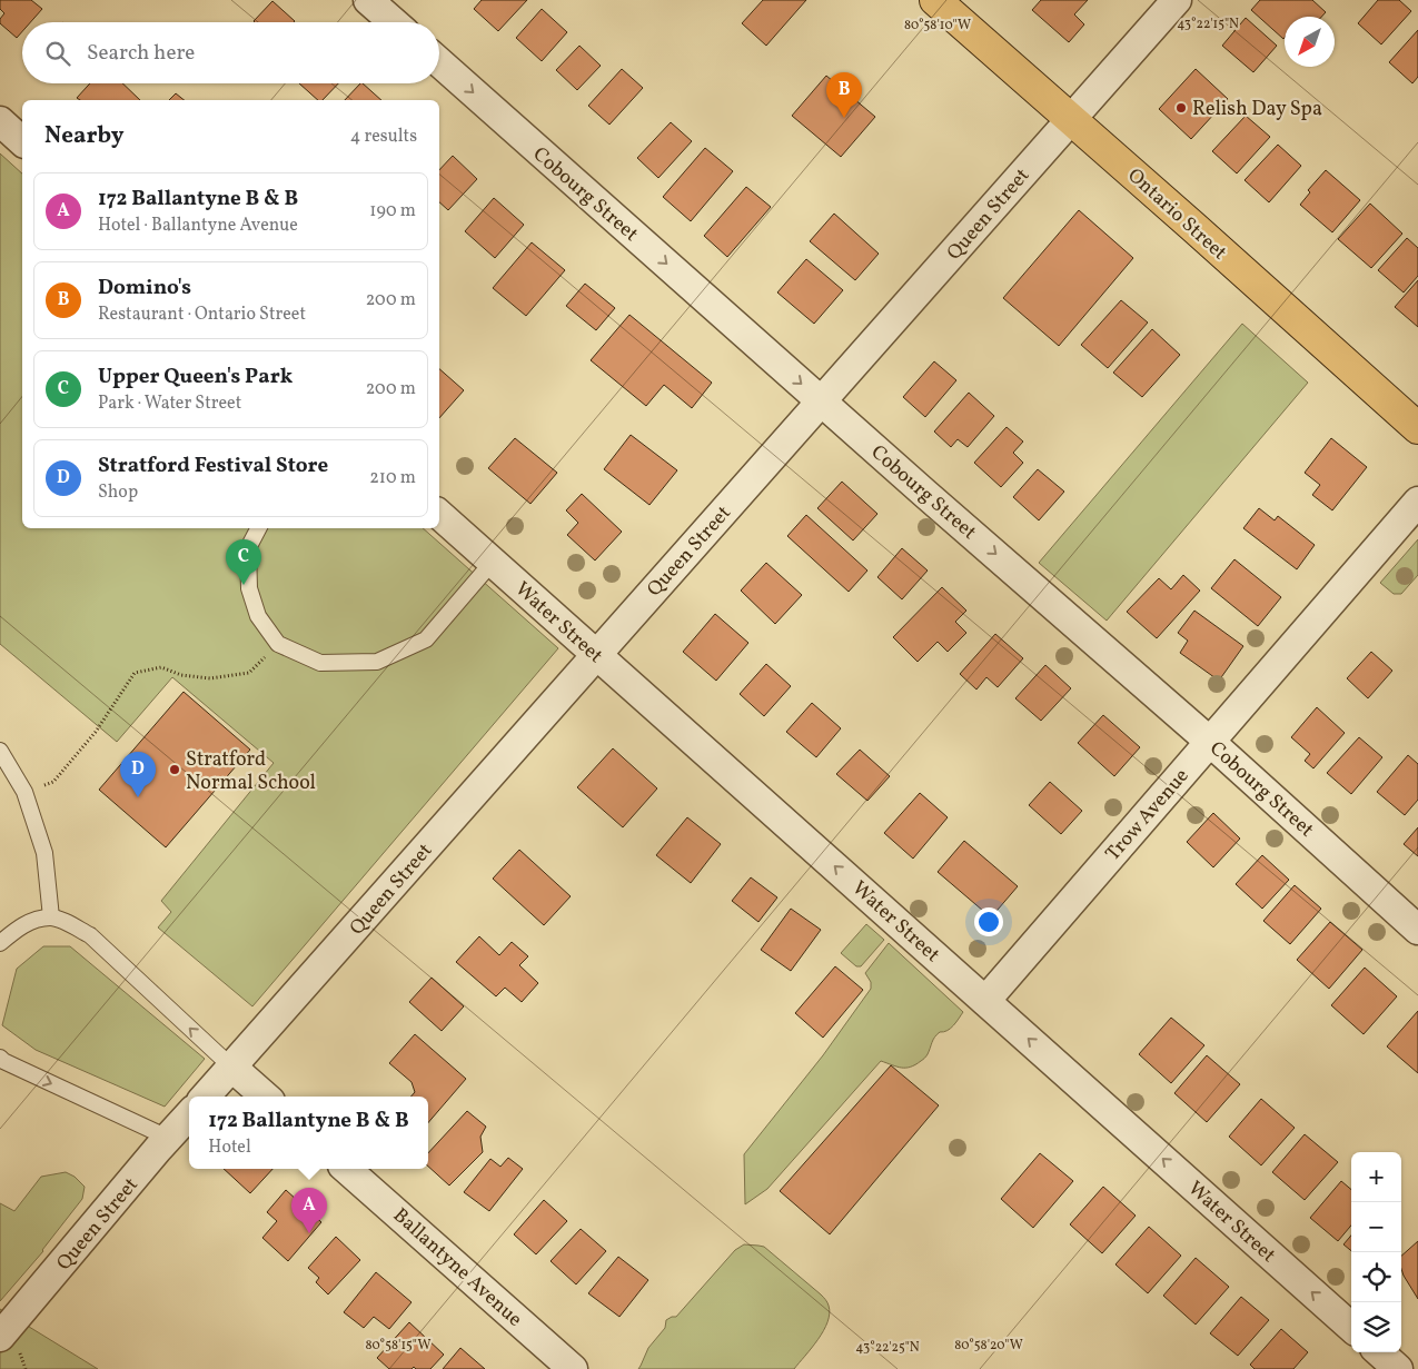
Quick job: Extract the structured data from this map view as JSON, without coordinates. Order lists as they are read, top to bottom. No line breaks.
{"streets":{"main road":["Ontario Street"],"street":["Cobourg Street","Queen Street","Water Street","Trow Avenue","Ballantyne Avenue"]},"crossings":[["Cobourg Street","Queen Street"],["Cobourg Street","Trow Avenue"],["Queen Street","Ontario Street"],["Queen Street","Water Street"],["Water Street","Trow Avenue"]],"one_way":["Cobourg Street","Water Street"],"places":["Relish Day Spa","Stratford Normal School"],"north":"bottom left","page":{"search":"Search here","pins":["B","C","D","A"],"heading":["Nearby","4 results"],"list":[{"mark":"A","name":"172 Ballantyne B & B","note":"Hotel · Ballantyne Avenue","value":"190 m"},{"mark":"B","name":"Domino's","note":"Restaurant · Ontario Street","value":"200 m"},{"mark":"C","name":"Upper Queen's Park","note":"Park · Water Street","value":"200 m"},{"mark":"D","name":"Stratford Festival Store","note":"Shop","value":"210 m"}],"popup":["172 Ballantyne B & B","Hotel"],"map_buttons":["+","−"]},"coordinates":["43°22'15\"N","80°58'10\"W","80°58'15\"W","80°58'20\"W","43°22'25\"N"]}
